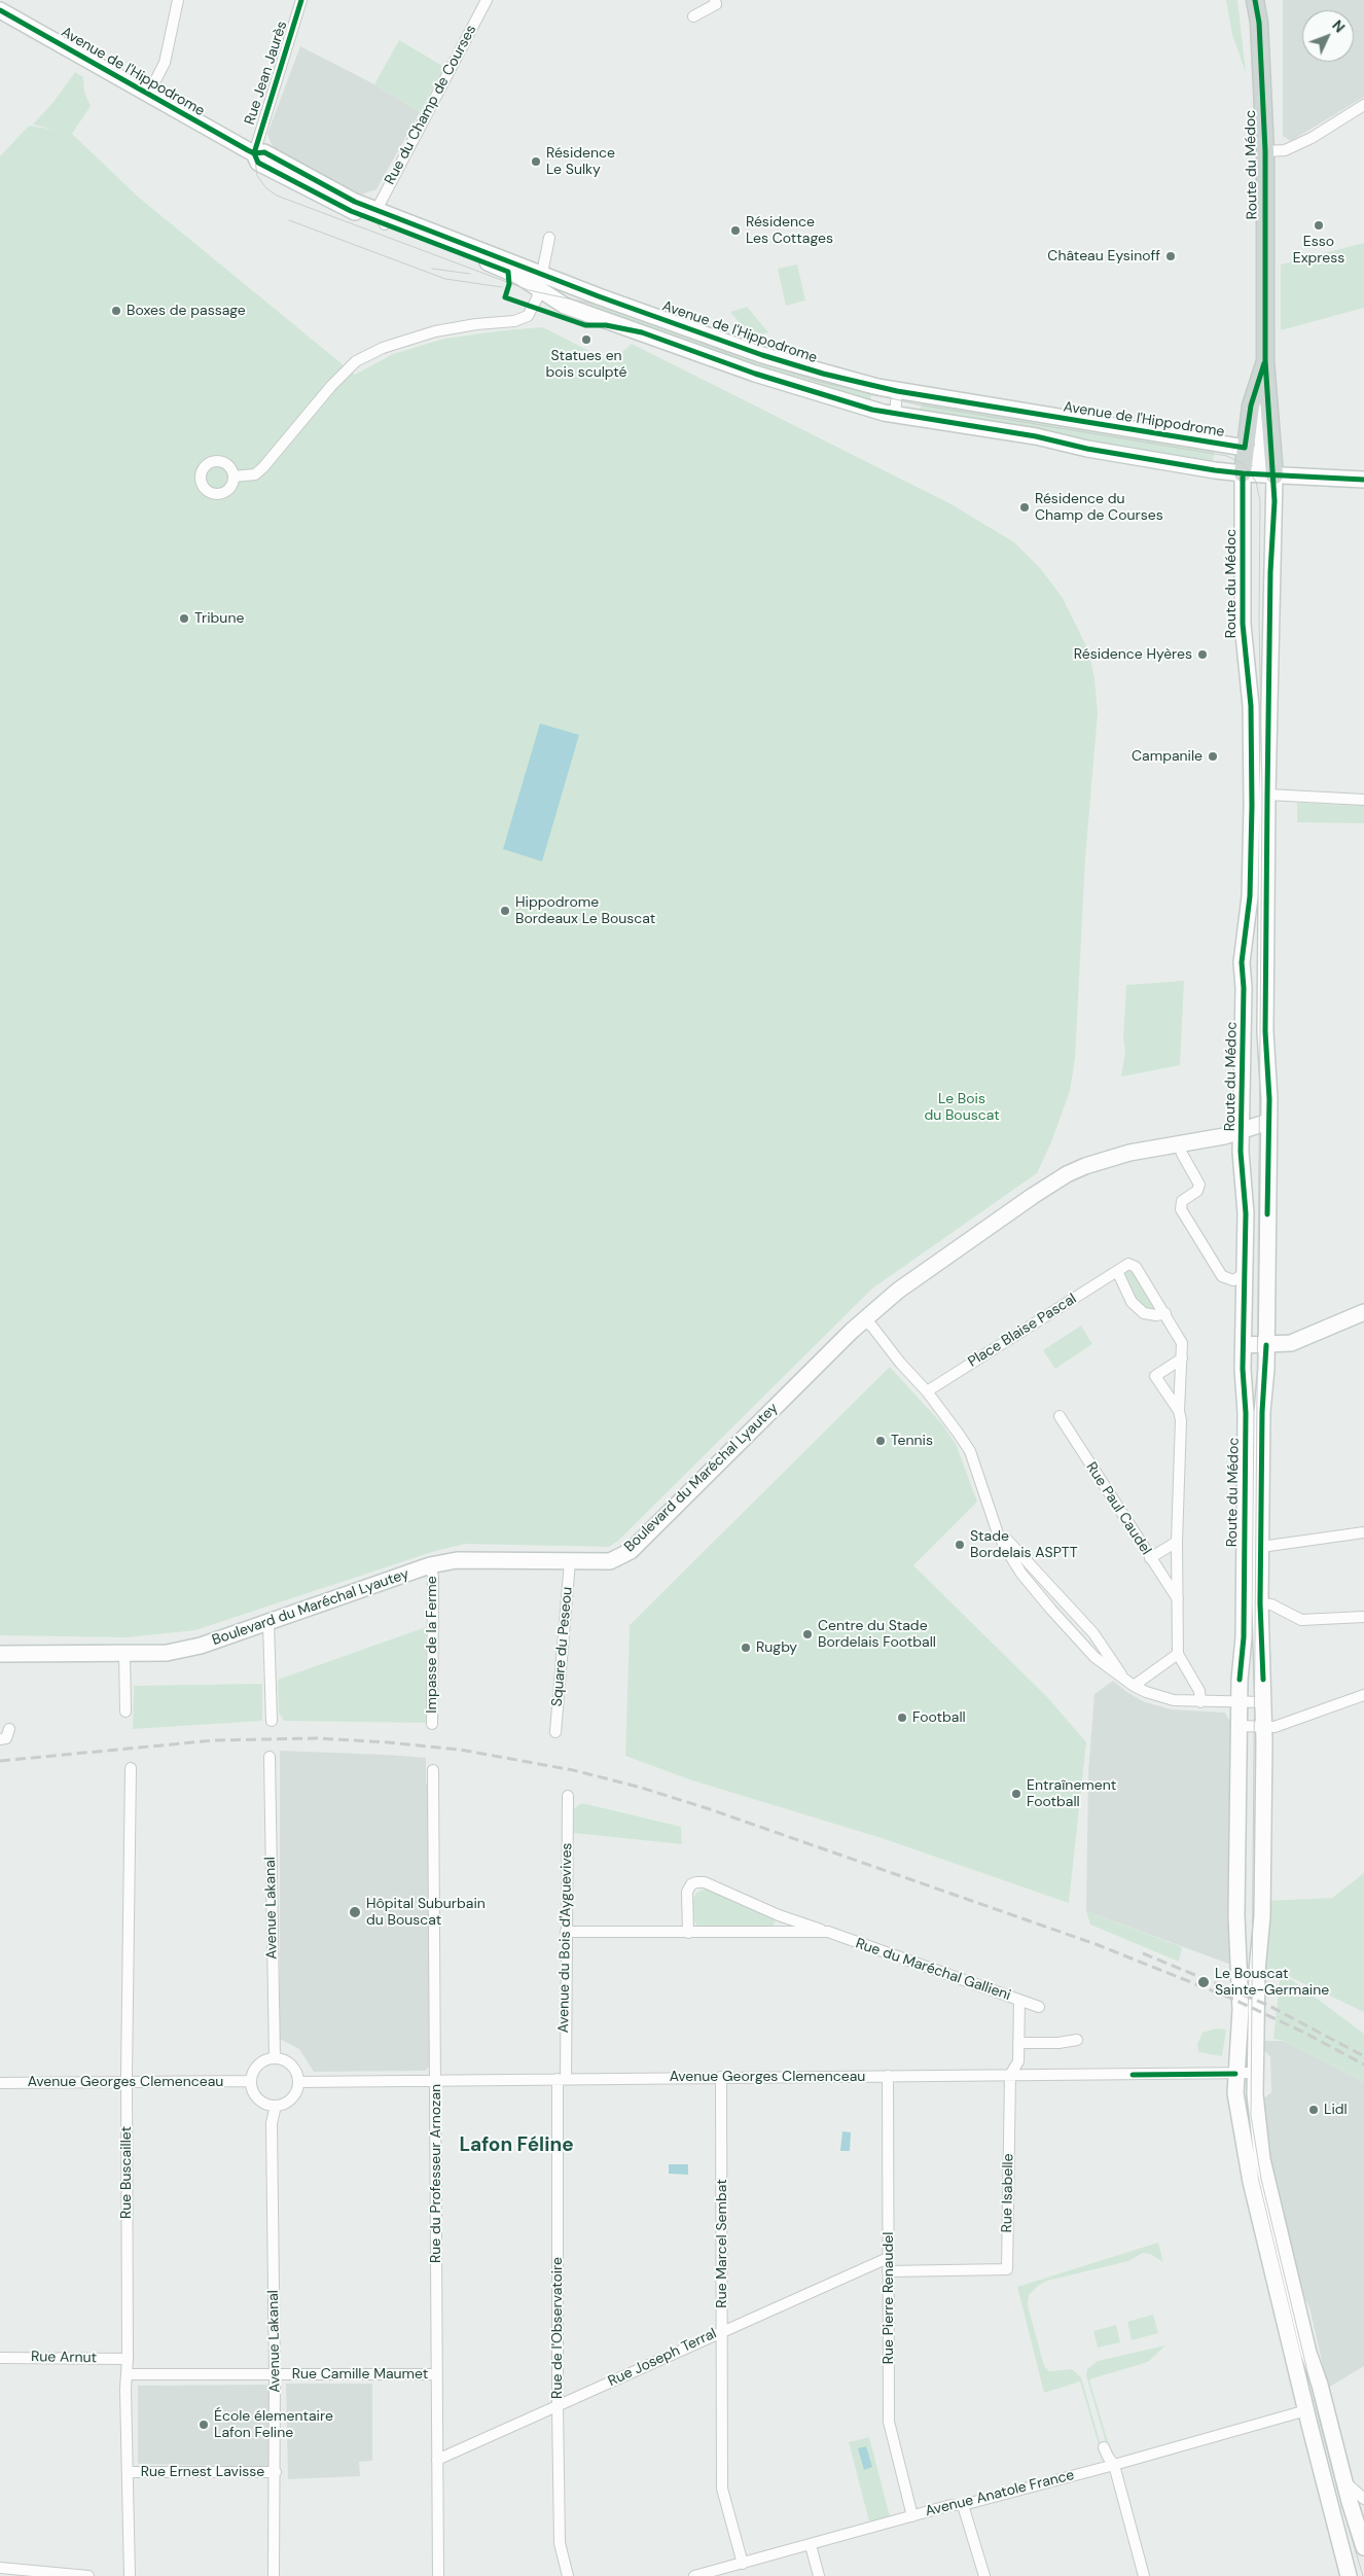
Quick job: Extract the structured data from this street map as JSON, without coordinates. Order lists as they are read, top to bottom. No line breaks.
{"streets":{"main road":["Avenue de l'Hippodrome","Route du Médoc","Boulevard du Maréchal Lyautey"],"street":["Rue Jean Jaurès","Rue du Champ de Courses","Place Blaise Pascal","Rue Paul Caudel","Impasse de la Ferme","Square du Peseou","Avenue Lakanal","Avenue du Bois d'Ayguevives","Rue du Maréchal Gallieni","Avenue Georges Clemenceau","Rue Buscaillet","Rue du Professeur Arnozan","Rue Isabelle","Rue Marcel Sembat","Rue Pierre Renaudel","Rue de l'Observatoire","Rue Arnut","Rue Joseph Terral","Rue Camille Maumet","Rue Ernest Lavisse","Avenue Anatole France"]},"crossings":[["Avenue de l'Hippodrome","Rue Jean Jaurès"],["Avenue de l'Hippodrome","Rue du Champ de Courses"],["Avenue de l'Hippodrome","Route du Médoc"],["Route du Médoc","Boulevard du Maréchal Lyautey"],["Route du Médoc","Avenue Georges Clemenceau"],["Route du Médoc","Avenue Anatole France"],["Boulevard du Maréchal Lyautey","Impasse de la Ferme"],["Boulevard du Maréchal Lyautey","Square du Peseou"],["Avenue Lakanal","Avenue Georges Clemenceau"],["Avenue Lakanal","Rue Camille Maumet"],["Avenue Lakanal","Rue Ernest Lavisse"],["Avenue du Bois d'Ayguevives","Rue du Maréchal Gallieni"],["Avenue du Bois d'Ayguevives","Avenue Georges Clemenceau"],["Avenue du Bois d'Ayguevives","Rue de l'Observatoire"],["Rue du Maréchal Gallieni","Rue Isabelle"],["Avenue Georges Clemenceau","Rue Buscaillet"],["Avenue Georges Clemenceau","Rue du Professeur Arnozan"],["Avenue Georges Clemenceau","Rue Isabelle"],["Avenue Georges Clemenceau","Rue Marcel Sembat"],["Avenue Georges Clemenceau","Rue Pierre Renaudel"],["Avenue Georges Clemenceau","Rue de l'Observatoire"],["Rue Buscaillet","Rue Arnut"],["Rue Buscaillet","Rue Camille Maumet"],["Rue Buscaillet","Rue Ernest Lavisse"],["Rue du Professeur Arnozan","Rue Joseph Terral"],["Rue du Professeur Arnozan","Rue Camille Maumet"],["Rue Isabelle","Rue Pierre Renaudel"],["Rue Marcel Sembat","Rue Joseph Terral"],["Rue Marcel Sembat","Avenue Anatole France"],["Rue Pierre Renaudel","Rue Joseph Terral"],["Rue Pierre Renaudel","Avenue Anatole France"],["Rue de l'Observatoire","Rue Joseph Terral"]],"districts":["Lafon Féline"],"parks":["Le Bois du Bouscat"],"places":["Résidence Le Sulky","Esso Express","Résidence Les Cottages","Château Eysinoff","Boxes de passage","Statues en bois sculpté","Résidence du Champ de Courses","Tribune","Résidence Hyères","Campanile","Hippodrome Bordeaux Le Bouscat","Tennis","Stade Bordelais ASPTT","Centre du Stade Bordelais Football","Rugby","Football","Entraînement Football","Hôpital Suburbain du Bouscat","Le Bouscat Sainte-Germaine","Lidl","École élementaire Lafon Feline"],"north":"top right"}
